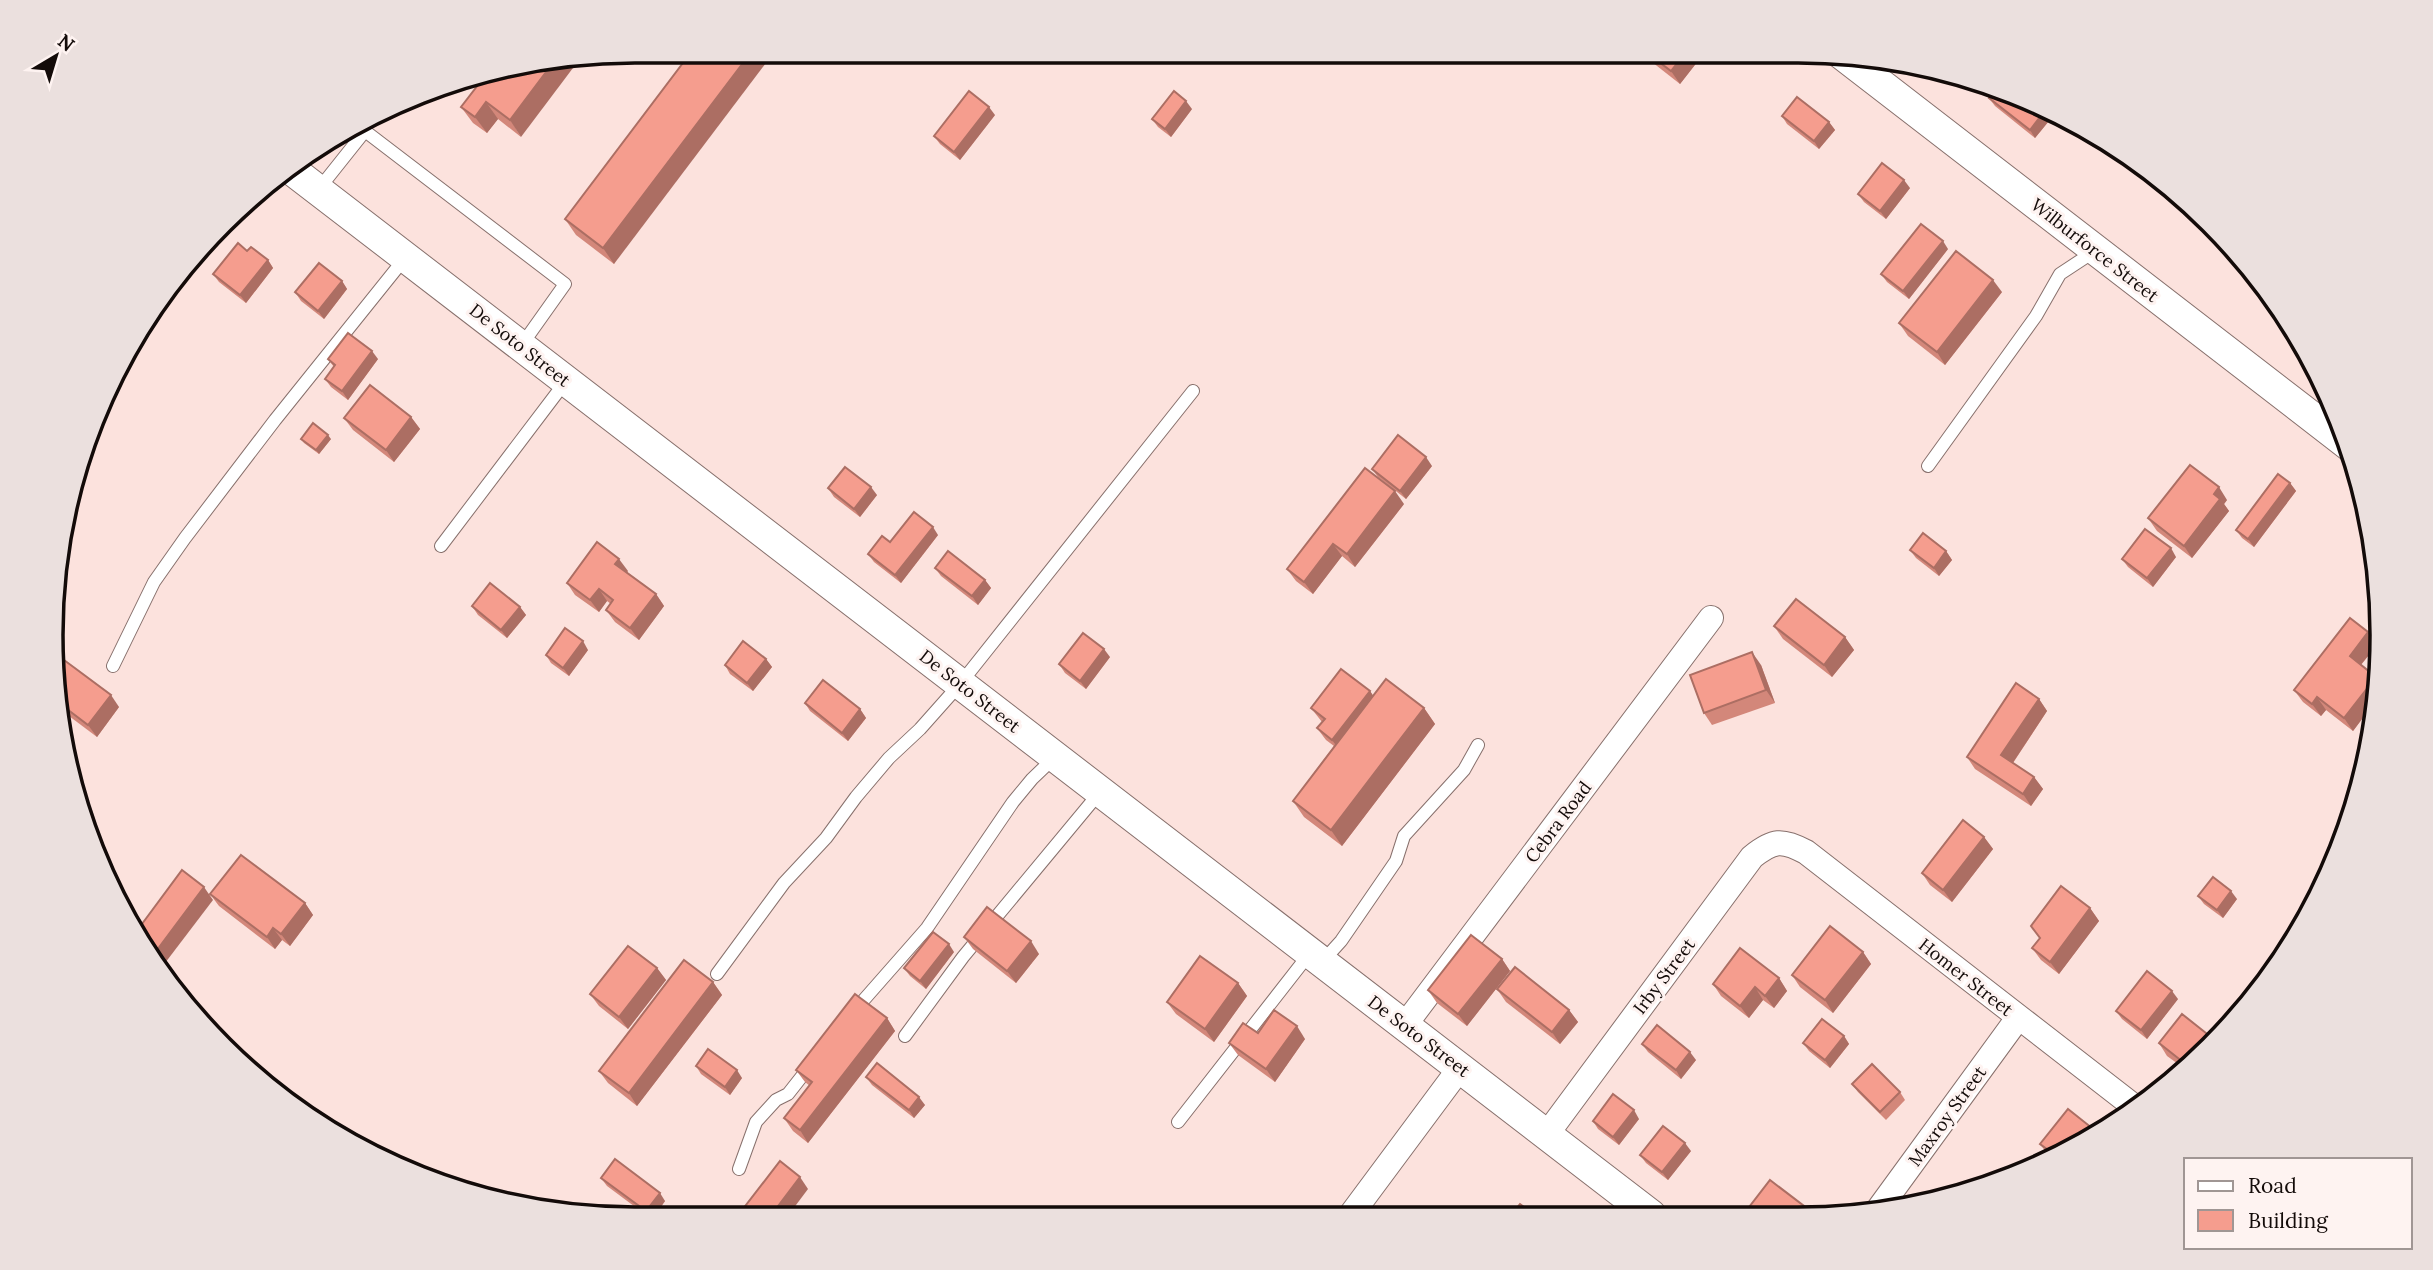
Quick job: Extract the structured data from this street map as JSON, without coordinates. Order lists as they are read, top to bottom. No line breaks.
{"streets":{"street":["Wilburforce Street","De Soto Street","Cebra Road","Irby Street","Homer Street","Maxroy Street"]},"crossings":[["De Soto Street","Cebra Road"],["De Soto Street","Irby Street"],["Irby Street","Homer Street"],["Homer Street","Maxroy Street"]],"legend":["Road","Building"],"north":"top right"}
